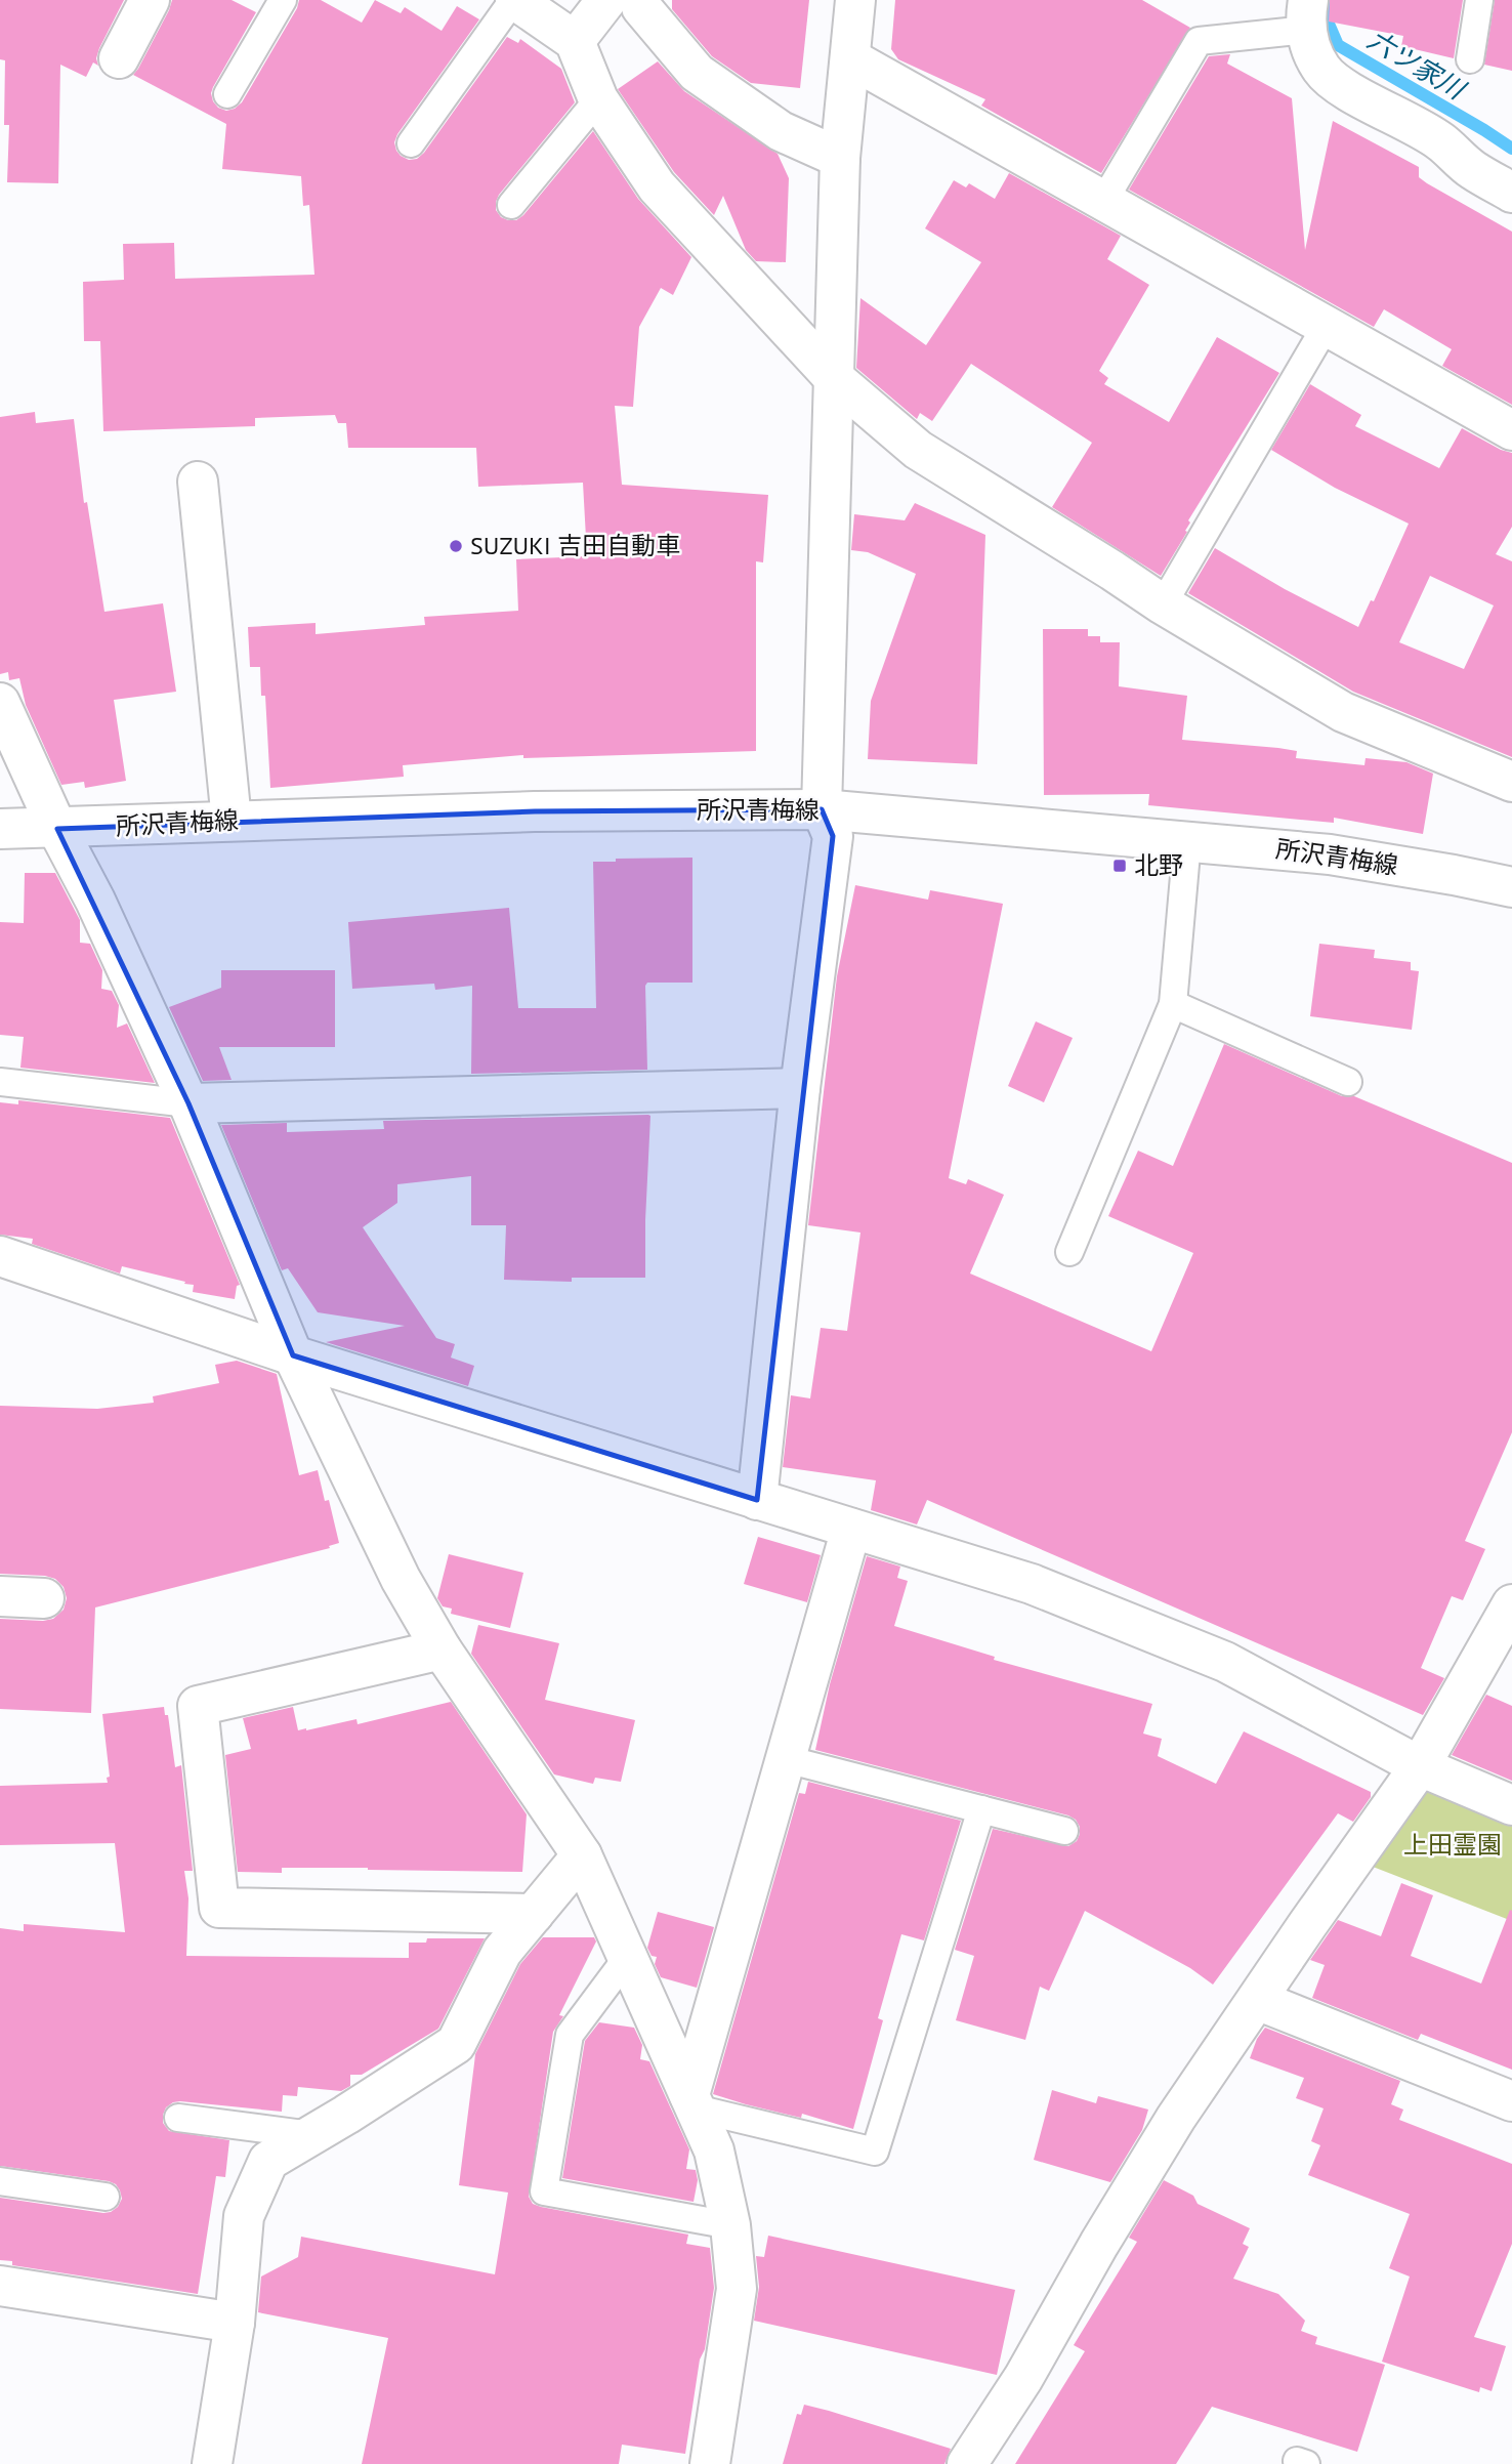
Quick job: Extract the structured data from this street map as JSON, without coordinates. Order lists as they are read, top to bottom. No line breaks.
{"streets":{"street":["所沢青梅線"]},"water":["六ツ家川"],"parks":["上田霊園"],"places":{"other":["SUZUKI 吉田自動車"],"transit":["北野"]}}
